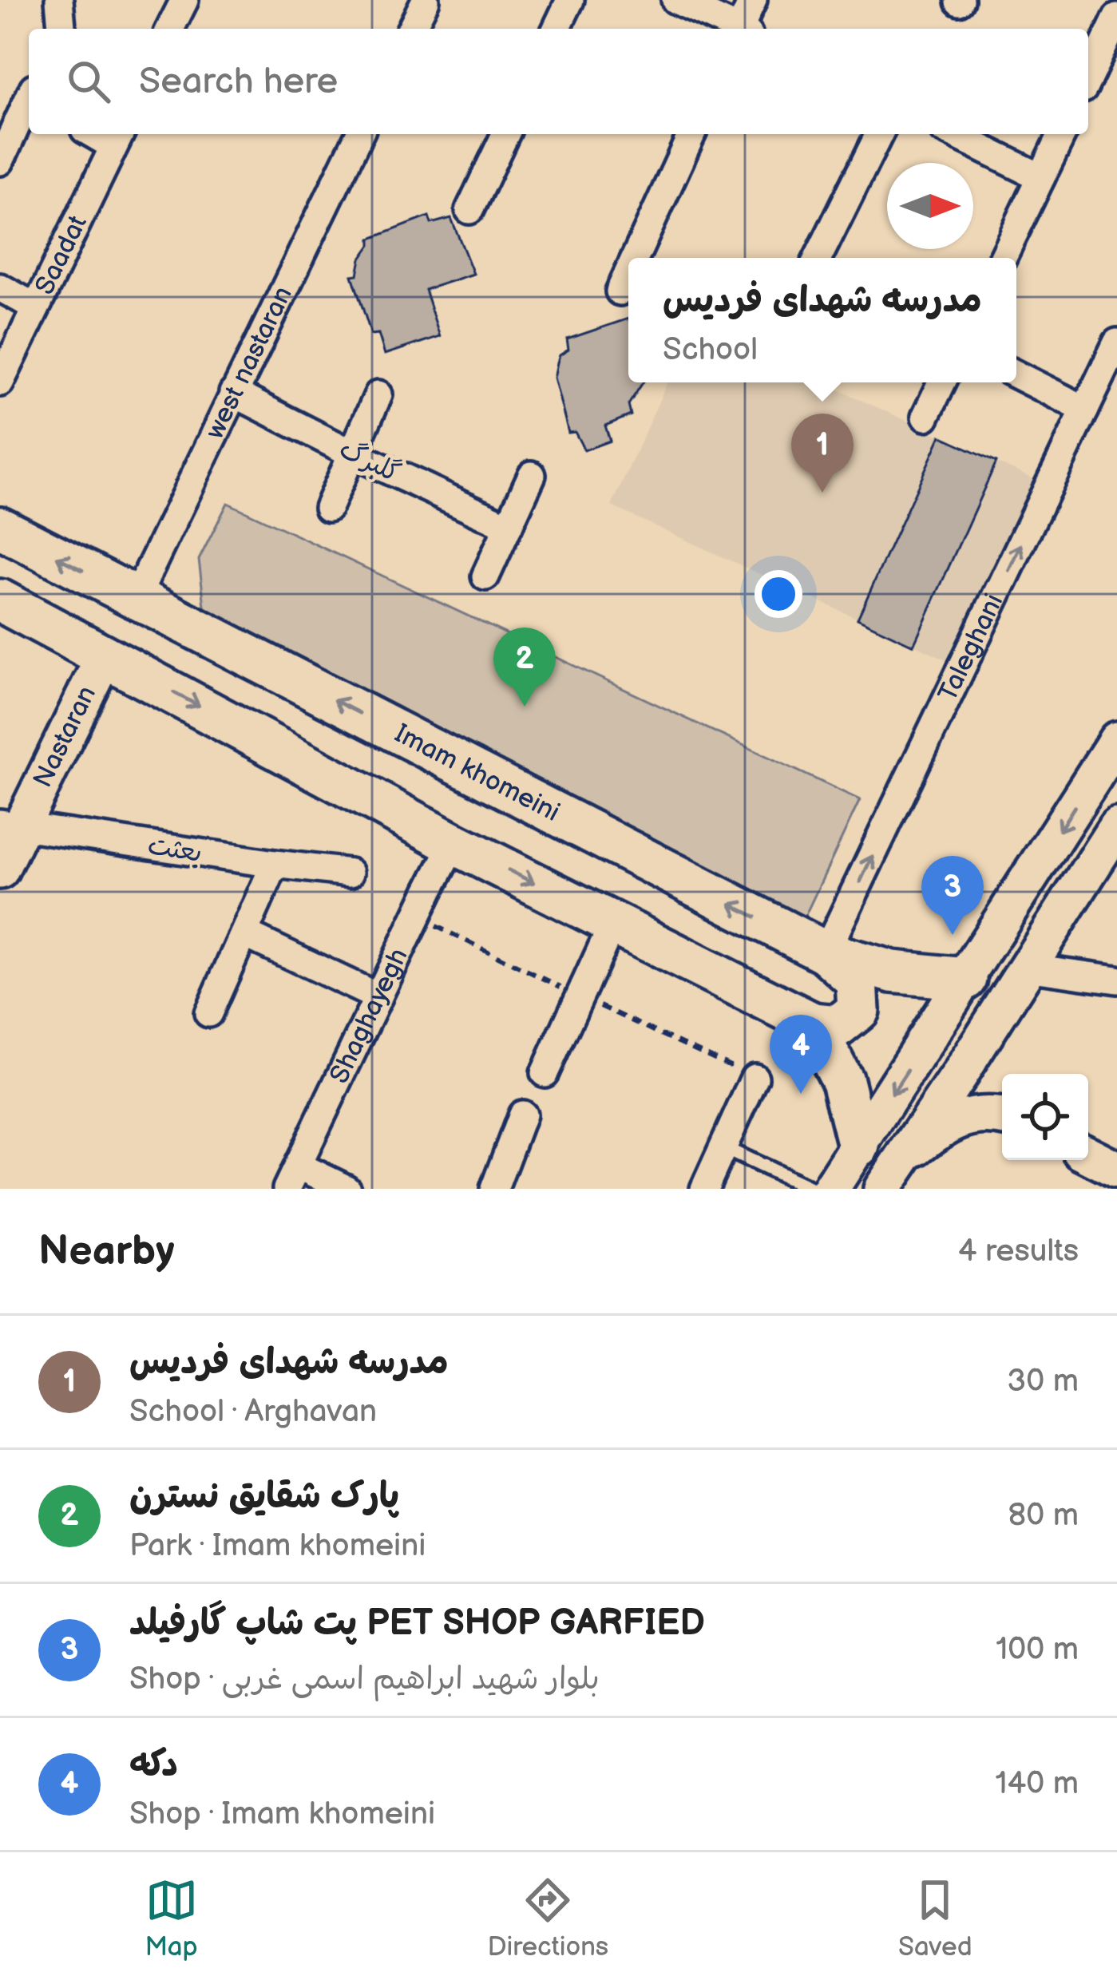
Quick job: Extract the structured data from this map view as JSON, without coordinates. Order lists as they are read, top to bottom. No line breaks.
{"streets":{"main road":["Nastaran","Imam khomeini"],"street":["Saadat","west nastaran","گلبرگ","Taleghani","بعثت","Shaghayegh"]},"crossings":[["west nastaran","گلبرگ"],["west nastaran","Imam khomeini"],["Taleghani","Imam khomeini"],["Nastaran","بعثت"]],"one_way":["Taleghani"],"north":"right","page":{"search":"Search here","popup":["مدرسه شهدای فردیس","School"],"pins":["1","2","3","4"],"heading":["Nearby","4 results"],"list":[{"mark":"1","name":"مدرسه شهدای فردیس","note":"School · Arghavan","value":"30 m"},{"mark":"2","name":"پارک شقایق نسترن","note":"Park · Imam khomeini","value":"80 m"},{"mark":"3","name":"پت شاپ گارفیلد PET SHOP GARFIED","note":"Shop · بلوار شهید ابراهیم اسمی غربی","value":"100 m"},{"mark":"4","name":"دکه","note":"Shop · Imam khomeini","value":"140 m"}],"nav":["Map","Directions","Saved"]}}
